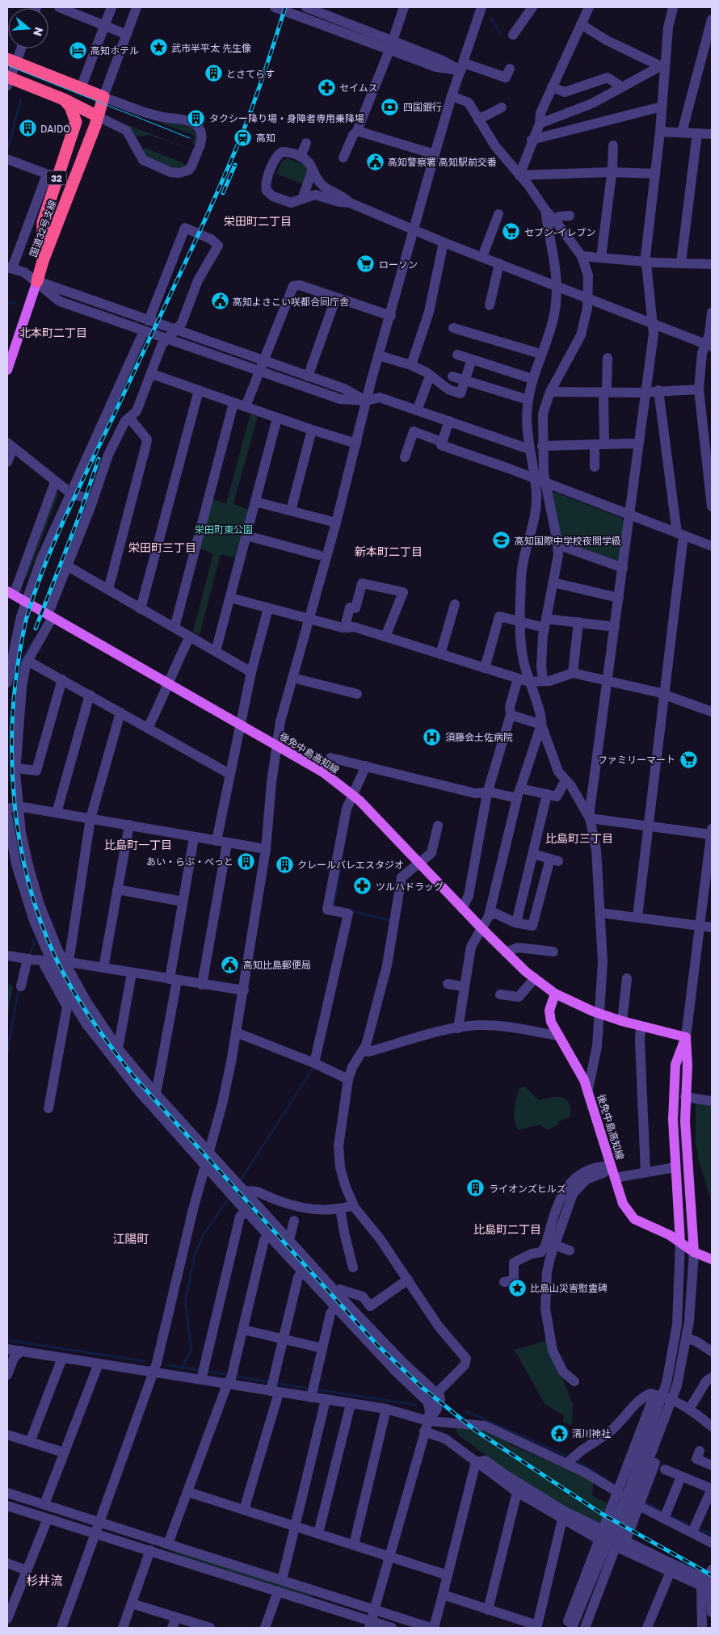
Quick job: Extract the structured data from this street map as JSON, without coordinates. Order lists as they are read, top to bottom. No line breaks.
{"streets":{"highway":["32","国道32号支線"],"main road":["後免中島高知線"]},"crossings":[["32","国道32号支線"]],"districts":["栄田町二丁目","北本町二丁目","栄田町三丁目","新本町二丁目","比島町三丁目","比島町一丁目","比島町二丁目","江陽町","杉井流"],"parks":["栄田町東公園"],"places":{"place":["武市半平太 先生像","比島山災害慰霊碑"],"hotel":["高知ホテル"],"building":["とさてらす","タクシー降り場・身障者専用乗降場","DAIDO","あい・らぶ・ぺっと","クレールバレエスタジオ","ライオンズヒルズ"],"pharmacy":["セイムス","ツルハドラッグ"],"bank":["四国銀行"],"station":["高知"],"public building":["高知警察署 高知駅前交番","高知よさこい咲都合同庁舎","高知比島郵便局"],"supermarket":["セブン-イレブン","ローソン","ファミリーマート"],"school or university":["高知国際中学校夜間学級"],"hospital":["須藤会土佐病院"],"temple":["清川神社"]},"north":"right"}
